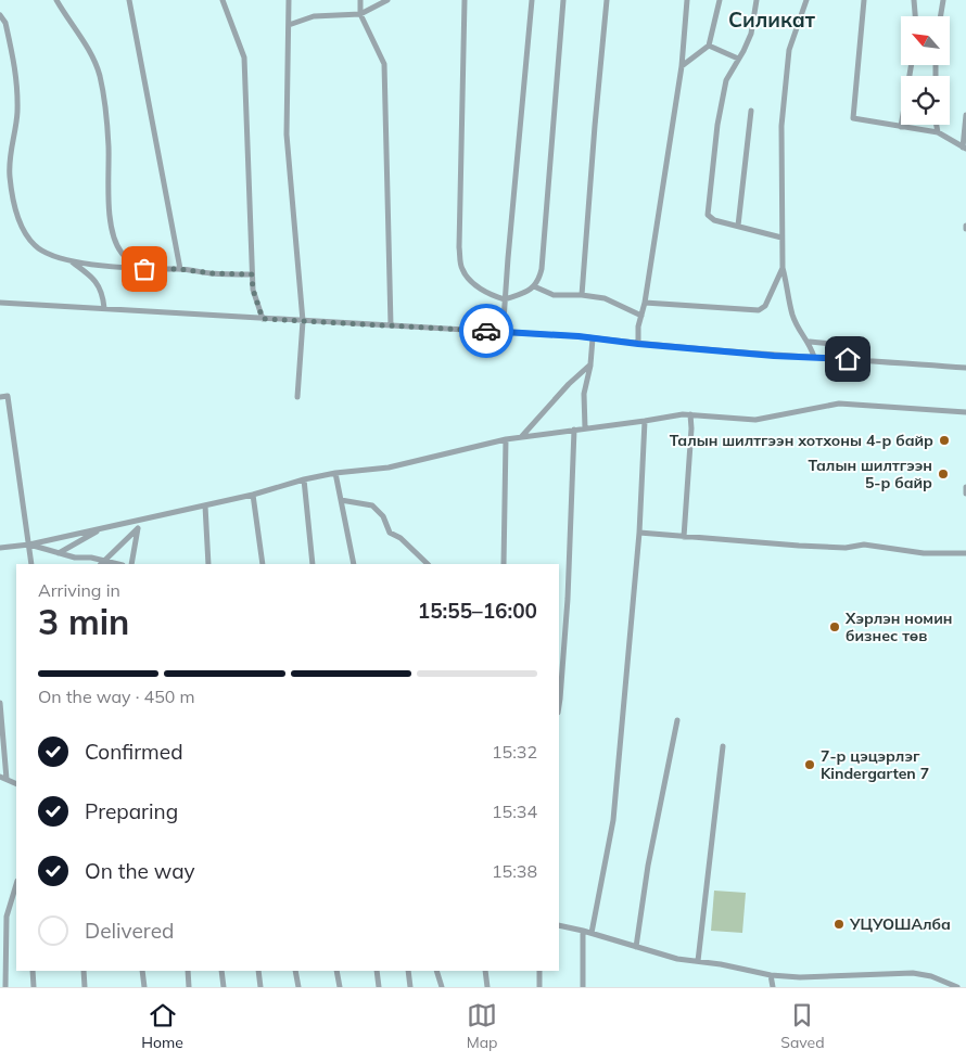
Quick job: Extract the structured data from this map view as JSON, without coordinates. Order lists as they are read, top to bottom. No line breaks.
{"districts":["Силикат"],"places":["Талын шилтгээн хотхоны 4-р байр","Талын шилтгээн 5-р байр","Хэрлэн номин бизнес төв","7-р цэцэрлэг Kindergarten 7","УЦУОШАлба"],"north":"top left","page":{"heading":["3 min","Arriving in","15:55–16:00"],"bar":"On the way · 450 m","list":[["Confirmed","15:32"],["Preparing","15:34"],["On the way","15:38"],"Delivered"],"tabs":["Home","Map","Saved"]}}
